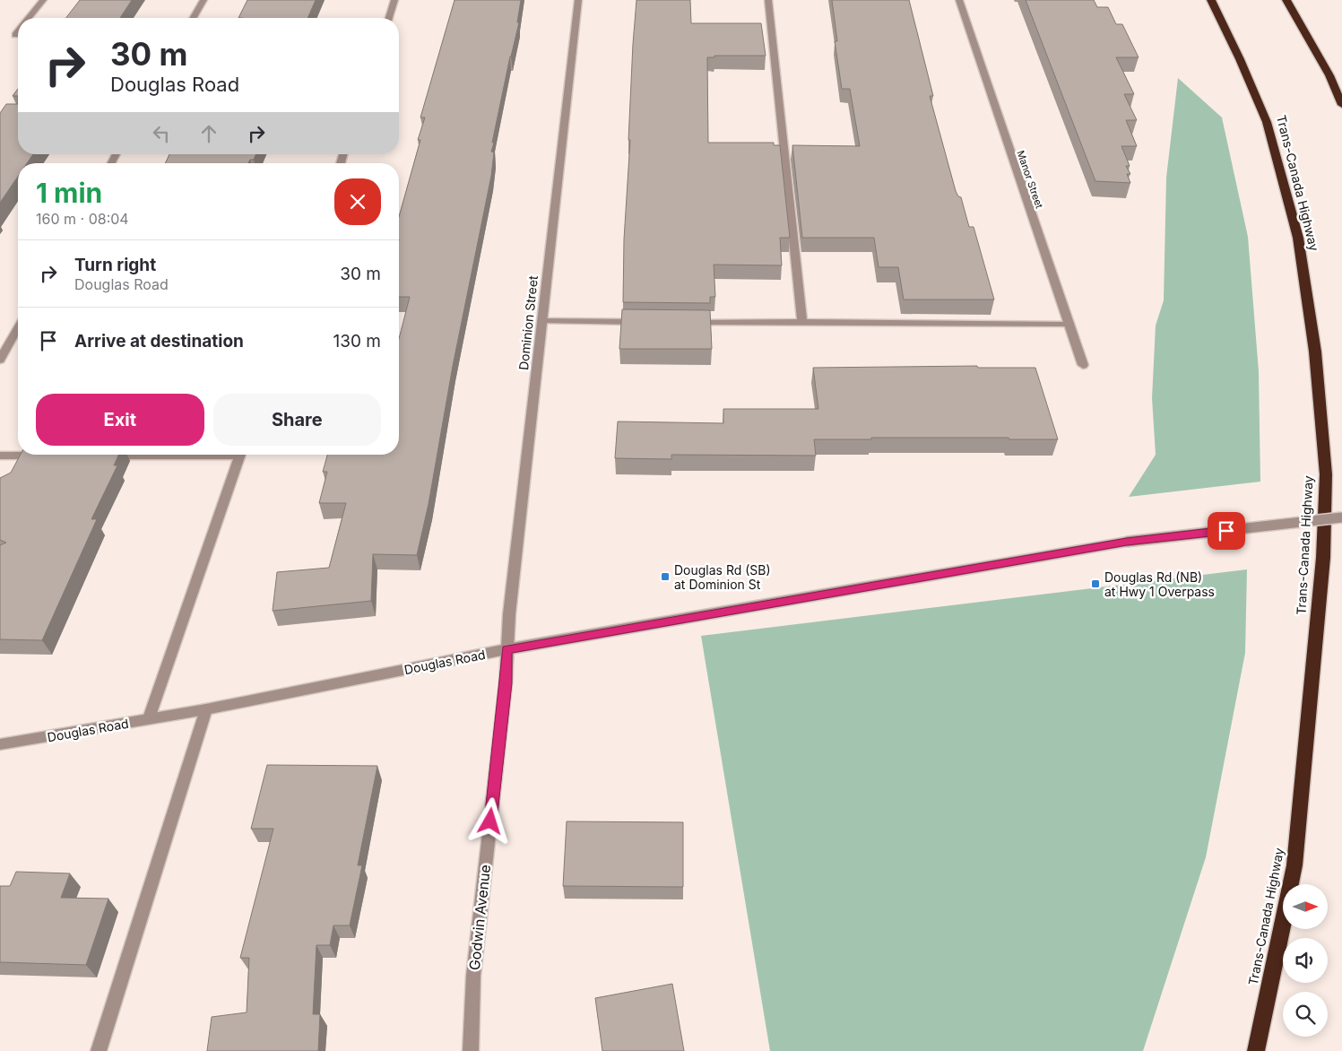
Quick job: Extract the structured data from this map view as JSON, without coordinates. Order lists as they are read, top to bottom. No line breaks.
{"streets":{"highway":["Trans-Canada Highway"],"street":["Manor Street","Dominion Street","Douglas Road","Godwin Avenue"]},"crossings":[["Dominion Street","Douglas Road"],["Dominion Street","Godwin Avenue"],["Douglas Road","Godwin Avenue"]],"places":{"transit":["Douglas Rd (SB) at Dominion St","Douglas Rd (NB) at Hwy 1 Overpass"]},"north":"right","page":{"turn":["30 m","Douglas Road"],"heading":["1 min","160 m · 08:04"],"list":[{"name":"Turn right","note":"Douglas Road","value":"30 m"},{"name":"Arrive at destination","value":"130 m"}],"buttons":["Exit","Share"]}}
